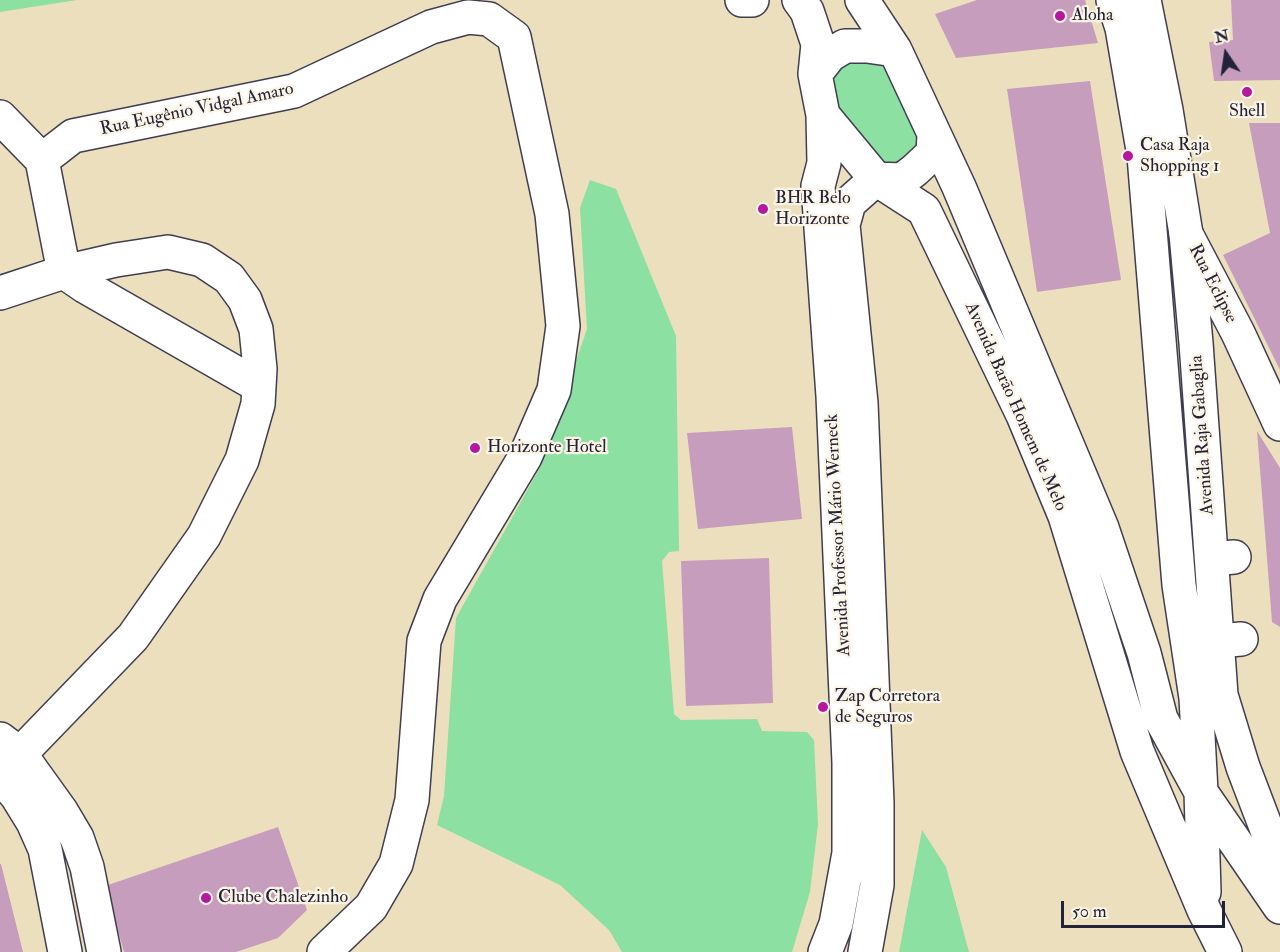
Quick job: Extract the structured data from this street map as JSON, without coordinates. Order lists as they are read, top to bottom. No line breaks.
{"streets":{"main road":["Rua Eugênio Vidgal Amaro","Rua Eclipse","Avenida Barão Homem de Melo","Avenida Raja Gabaglia","Avenida Professor Mário Werneck"]},"crossings":[["Rua Eclipse","Avenida Raja Gabaglia"],["Avenida Barão Homem de Melo","Avenida Raja Gabaglia"],["Avenida Barão Homem de Melo","Avenida Professor Mário Werneck"]],"places":["Aloha","Shell","Casa Raja Shopping 1","BHR Belo Horizonte","Horizonte Hotel","Zap Corretora de Seguros","Clube Chalezinho"],"scale_bar":"50 m","north":"top"}
